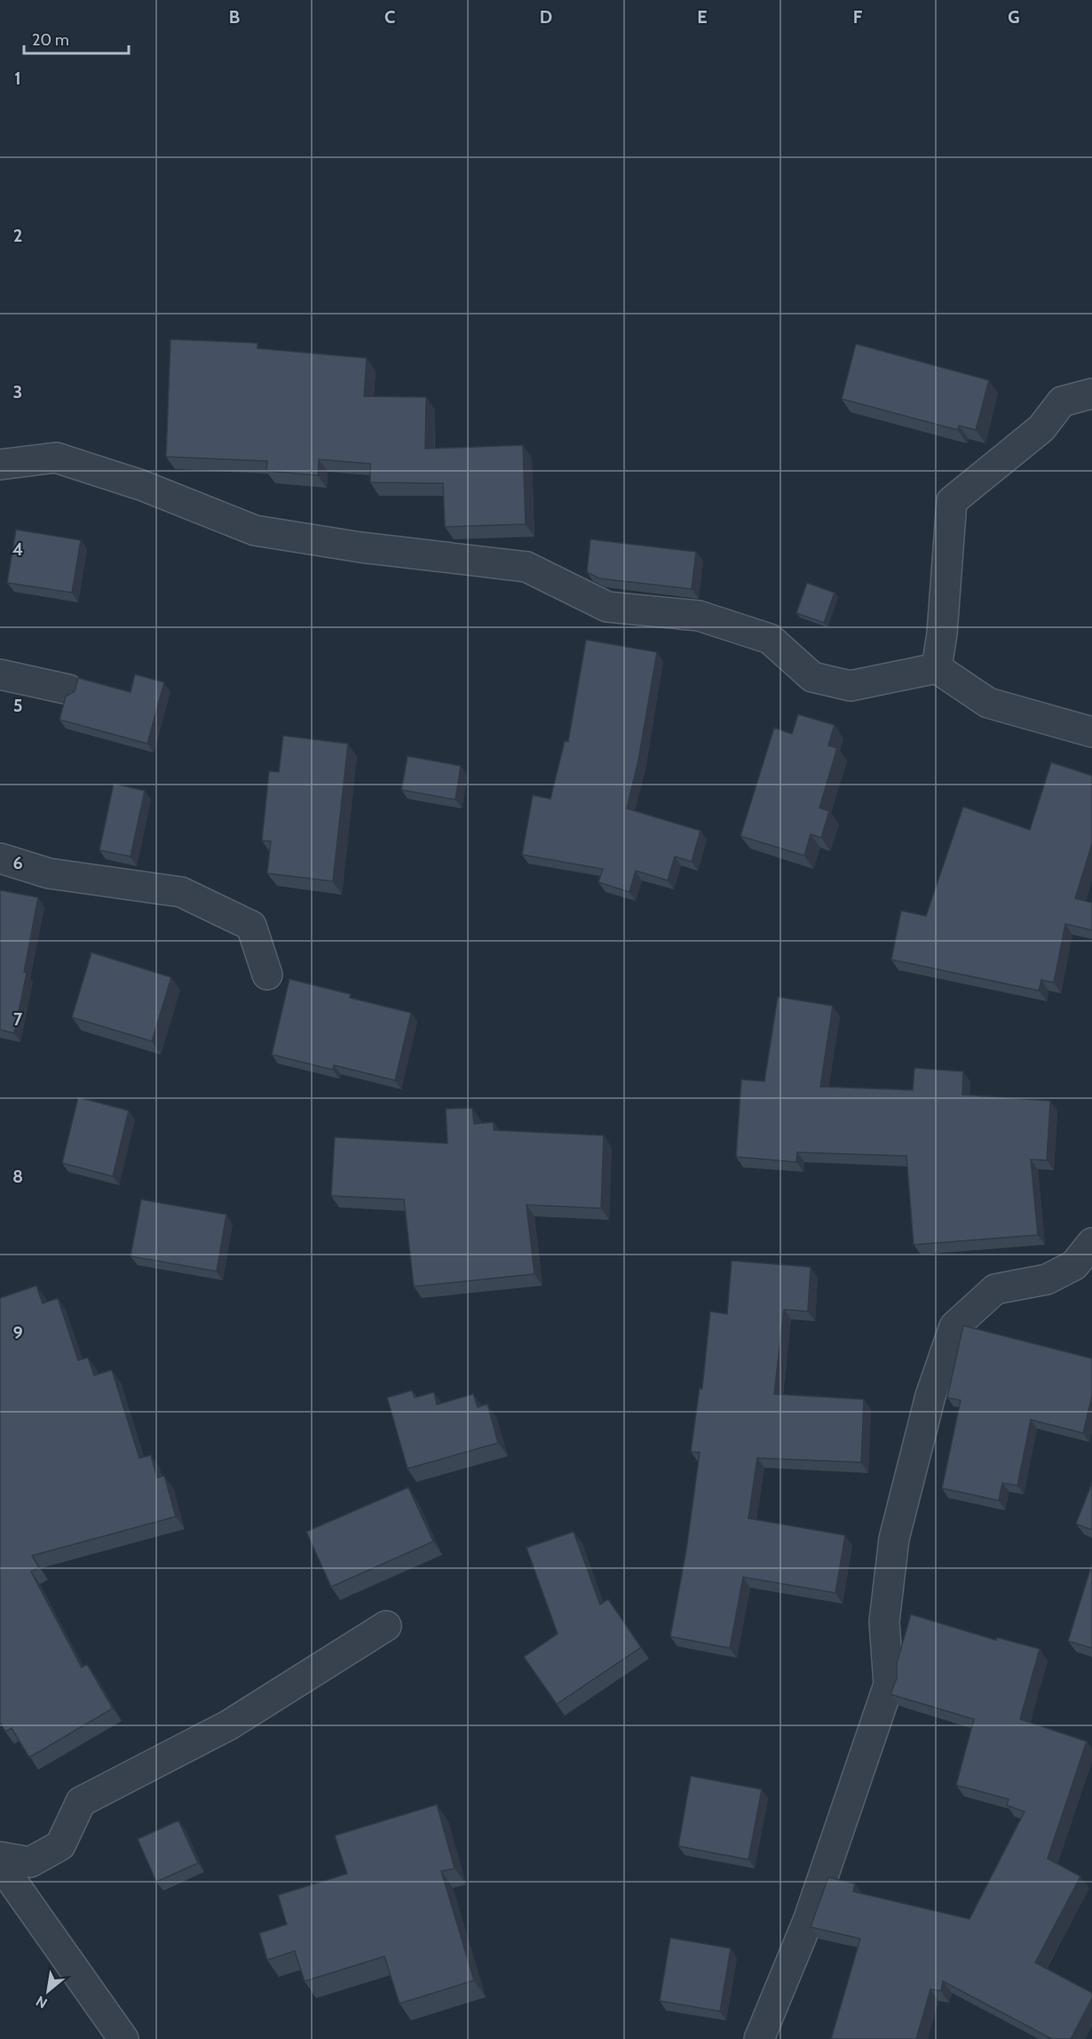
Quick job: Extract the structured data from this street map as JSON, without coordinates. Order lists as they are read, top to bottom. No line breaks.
{"scale_bar":"20 m","north":"bottom left","grid":{"columns":["B","C","D","E","F","G"],"rows":["1","2","3","4","5","6","7","8","9"]}}
